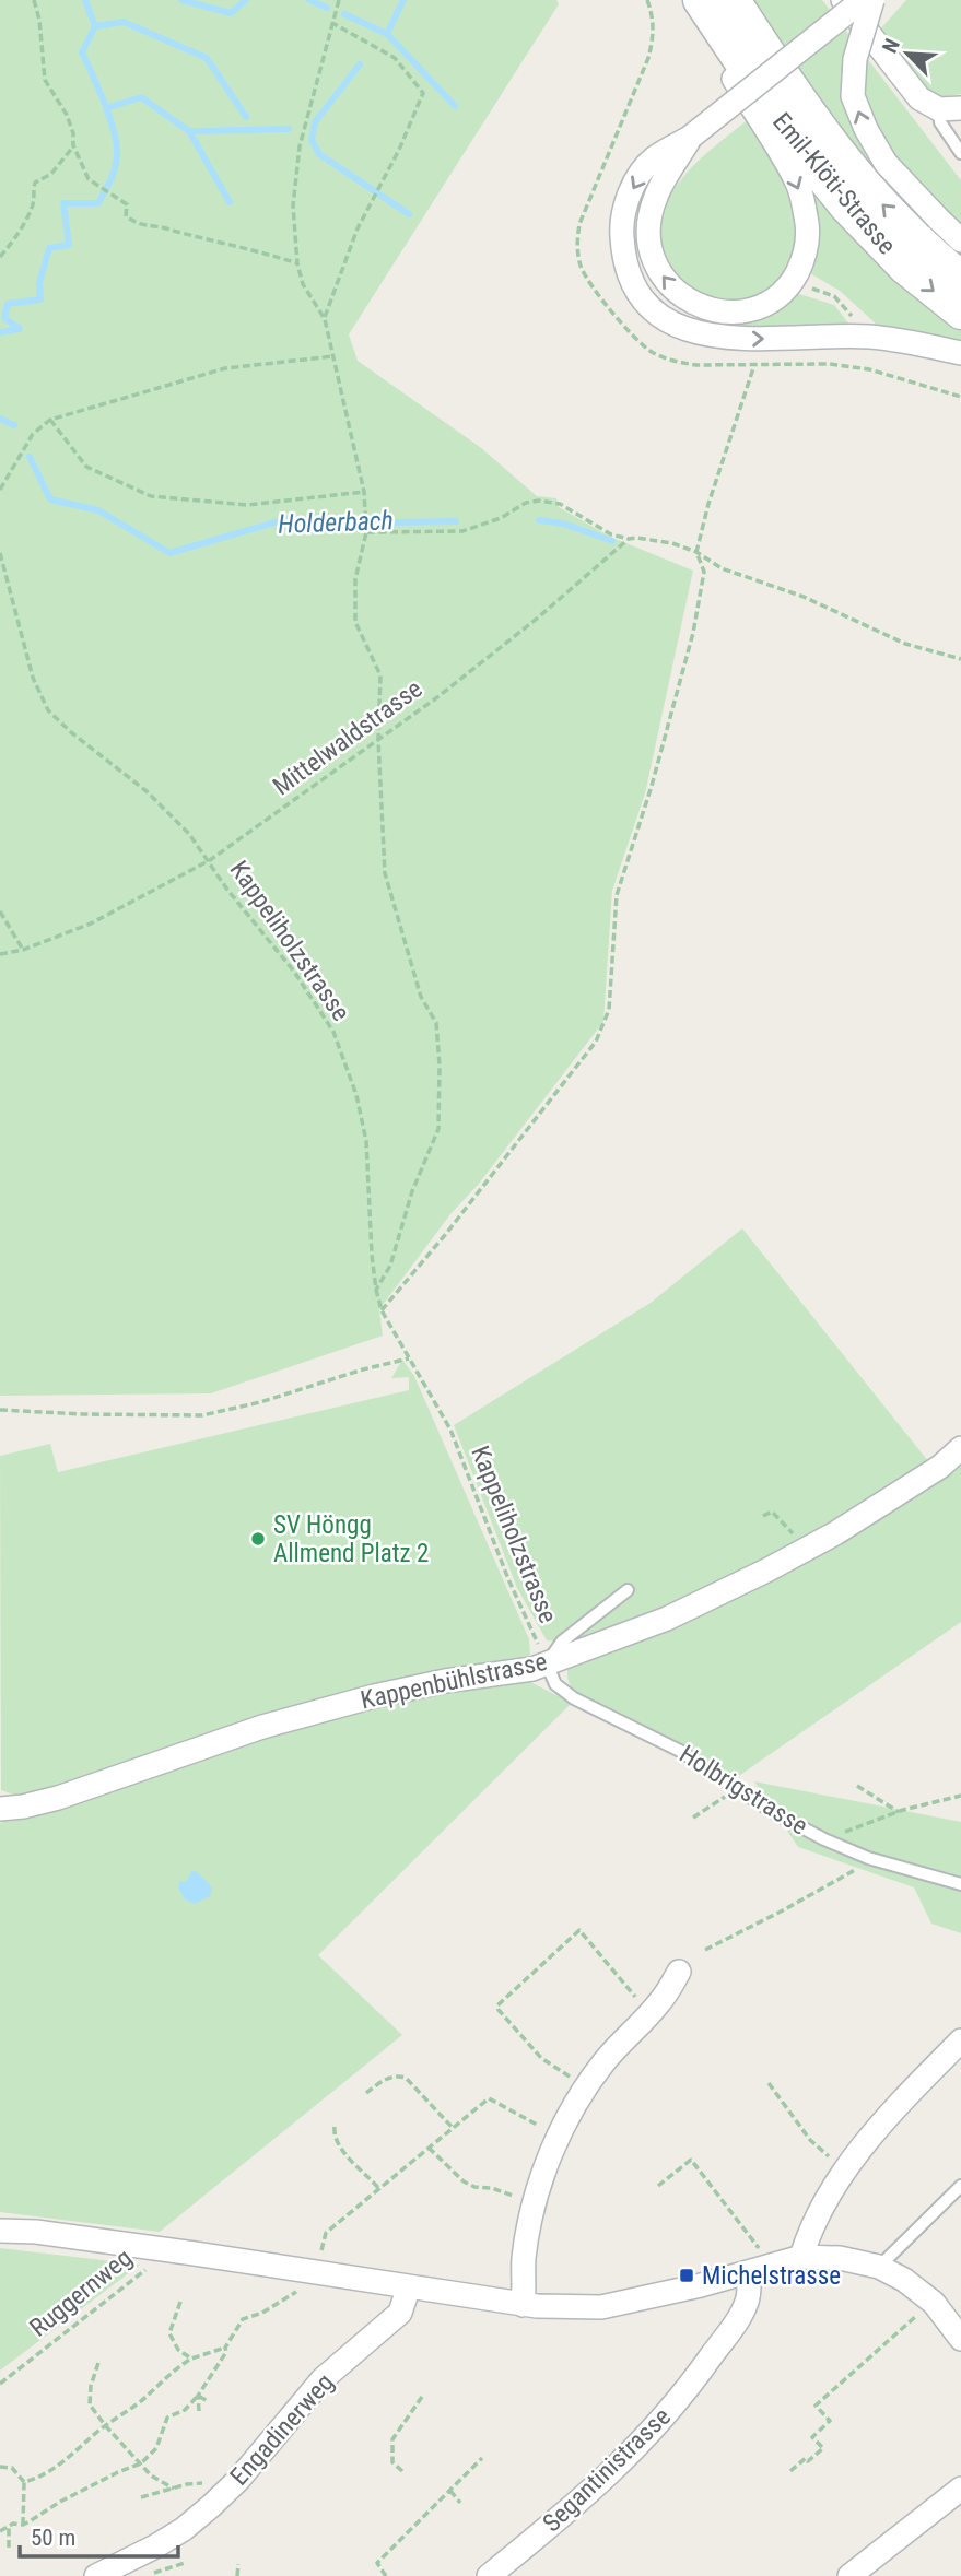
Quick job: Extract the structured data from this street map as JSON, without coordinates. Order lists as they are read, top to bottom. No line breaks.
{"streets":{"street":["Emil-Klöti-Strasse","Kappenbühlstrasse","Engadinerweg","Segantinistrasse"],"lane":["Holbrigstrasse"],"path":["Mittelwaldstrasse","Kappeliholzstrasse","Ruggernweg"]},"crossings":[["Mittelwaldstrasse","Kappeliholzstrasse"],["Kappeliholzstrasse","Kappenbühlstrasse"],["Kappeliholzstrasse","Holbrigstrasse"],["Kappenbühlstrasse","Holbrigstrasse"]],"water":["Holderbach"],"places":{"other":["SV Höngg Allmend Platz 2"],"transit":["Michelstrasse"]},"scale_bar":"50 m","north":"top left"}
